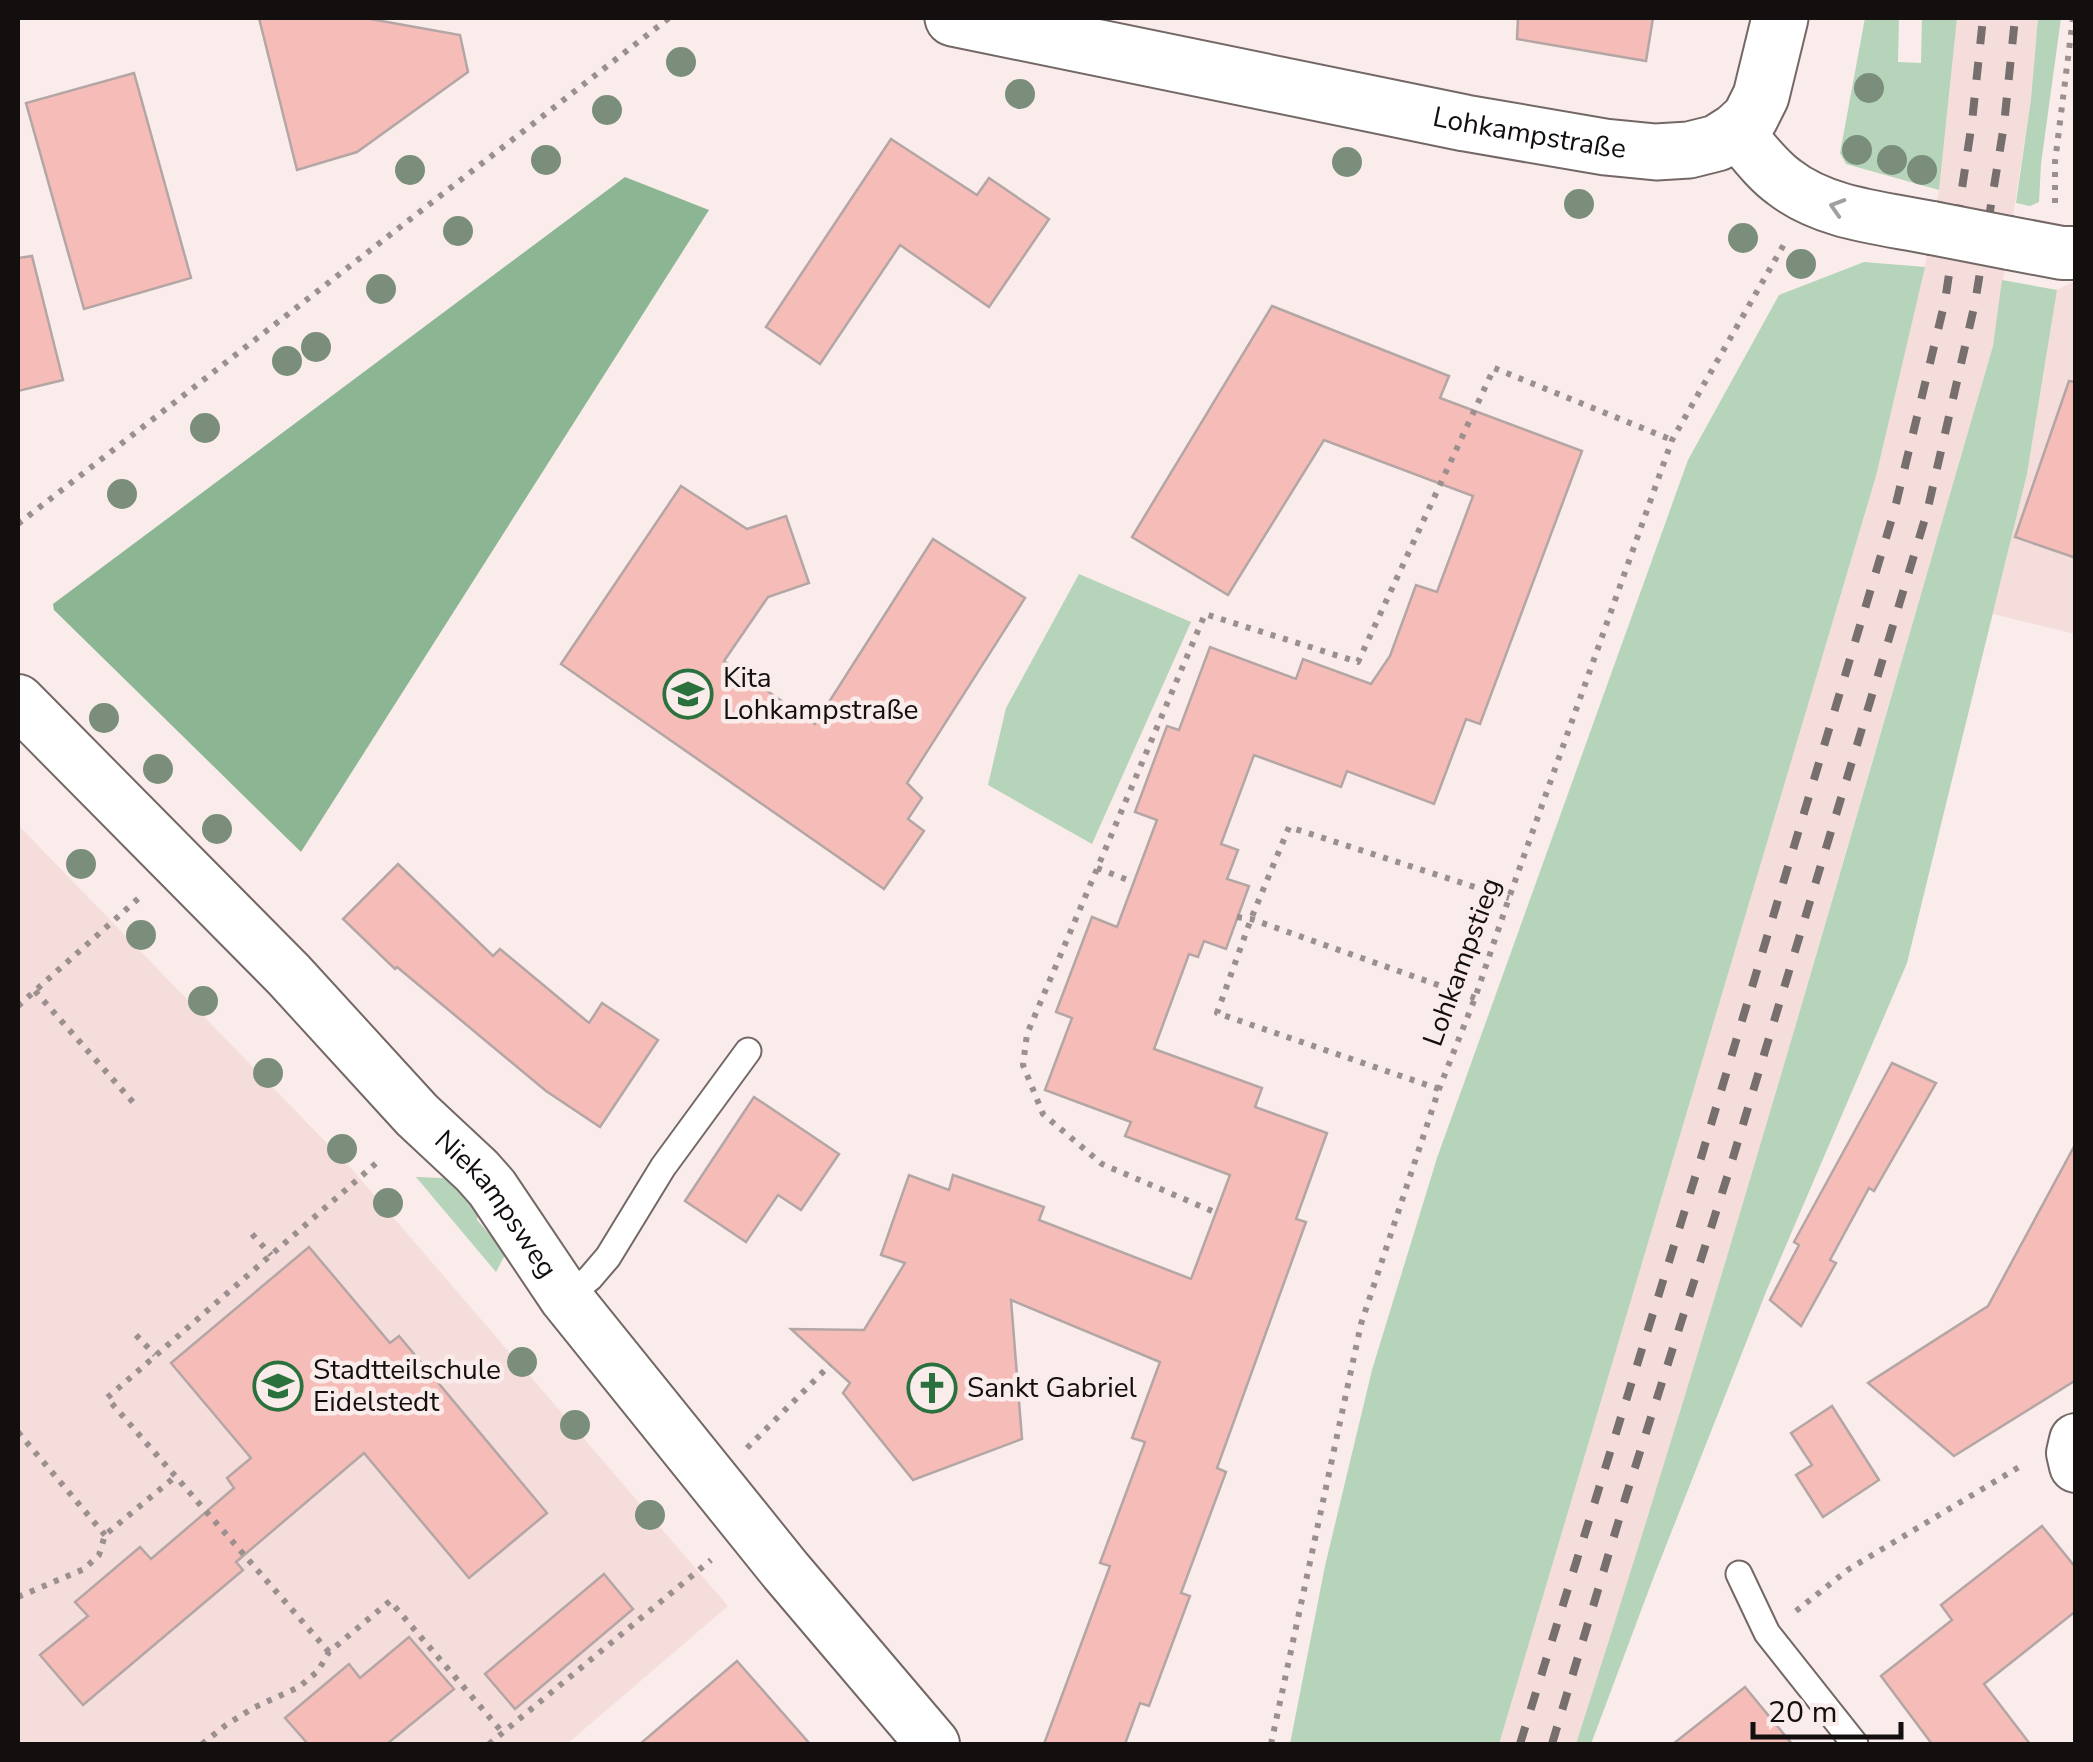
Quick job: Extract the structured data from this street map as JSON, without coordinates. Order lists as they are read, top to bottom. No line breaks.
{"streets":{"street":["Lohkampstraße","Niekampsweg"],"path":["Lohkampstieg"]},"places":{"school or university":["Kita Lohkampstraße","Stadtteilschule Eidelstedt"],"church":["Sankt Gabriel"]},"scale_bar":"20 m"}
